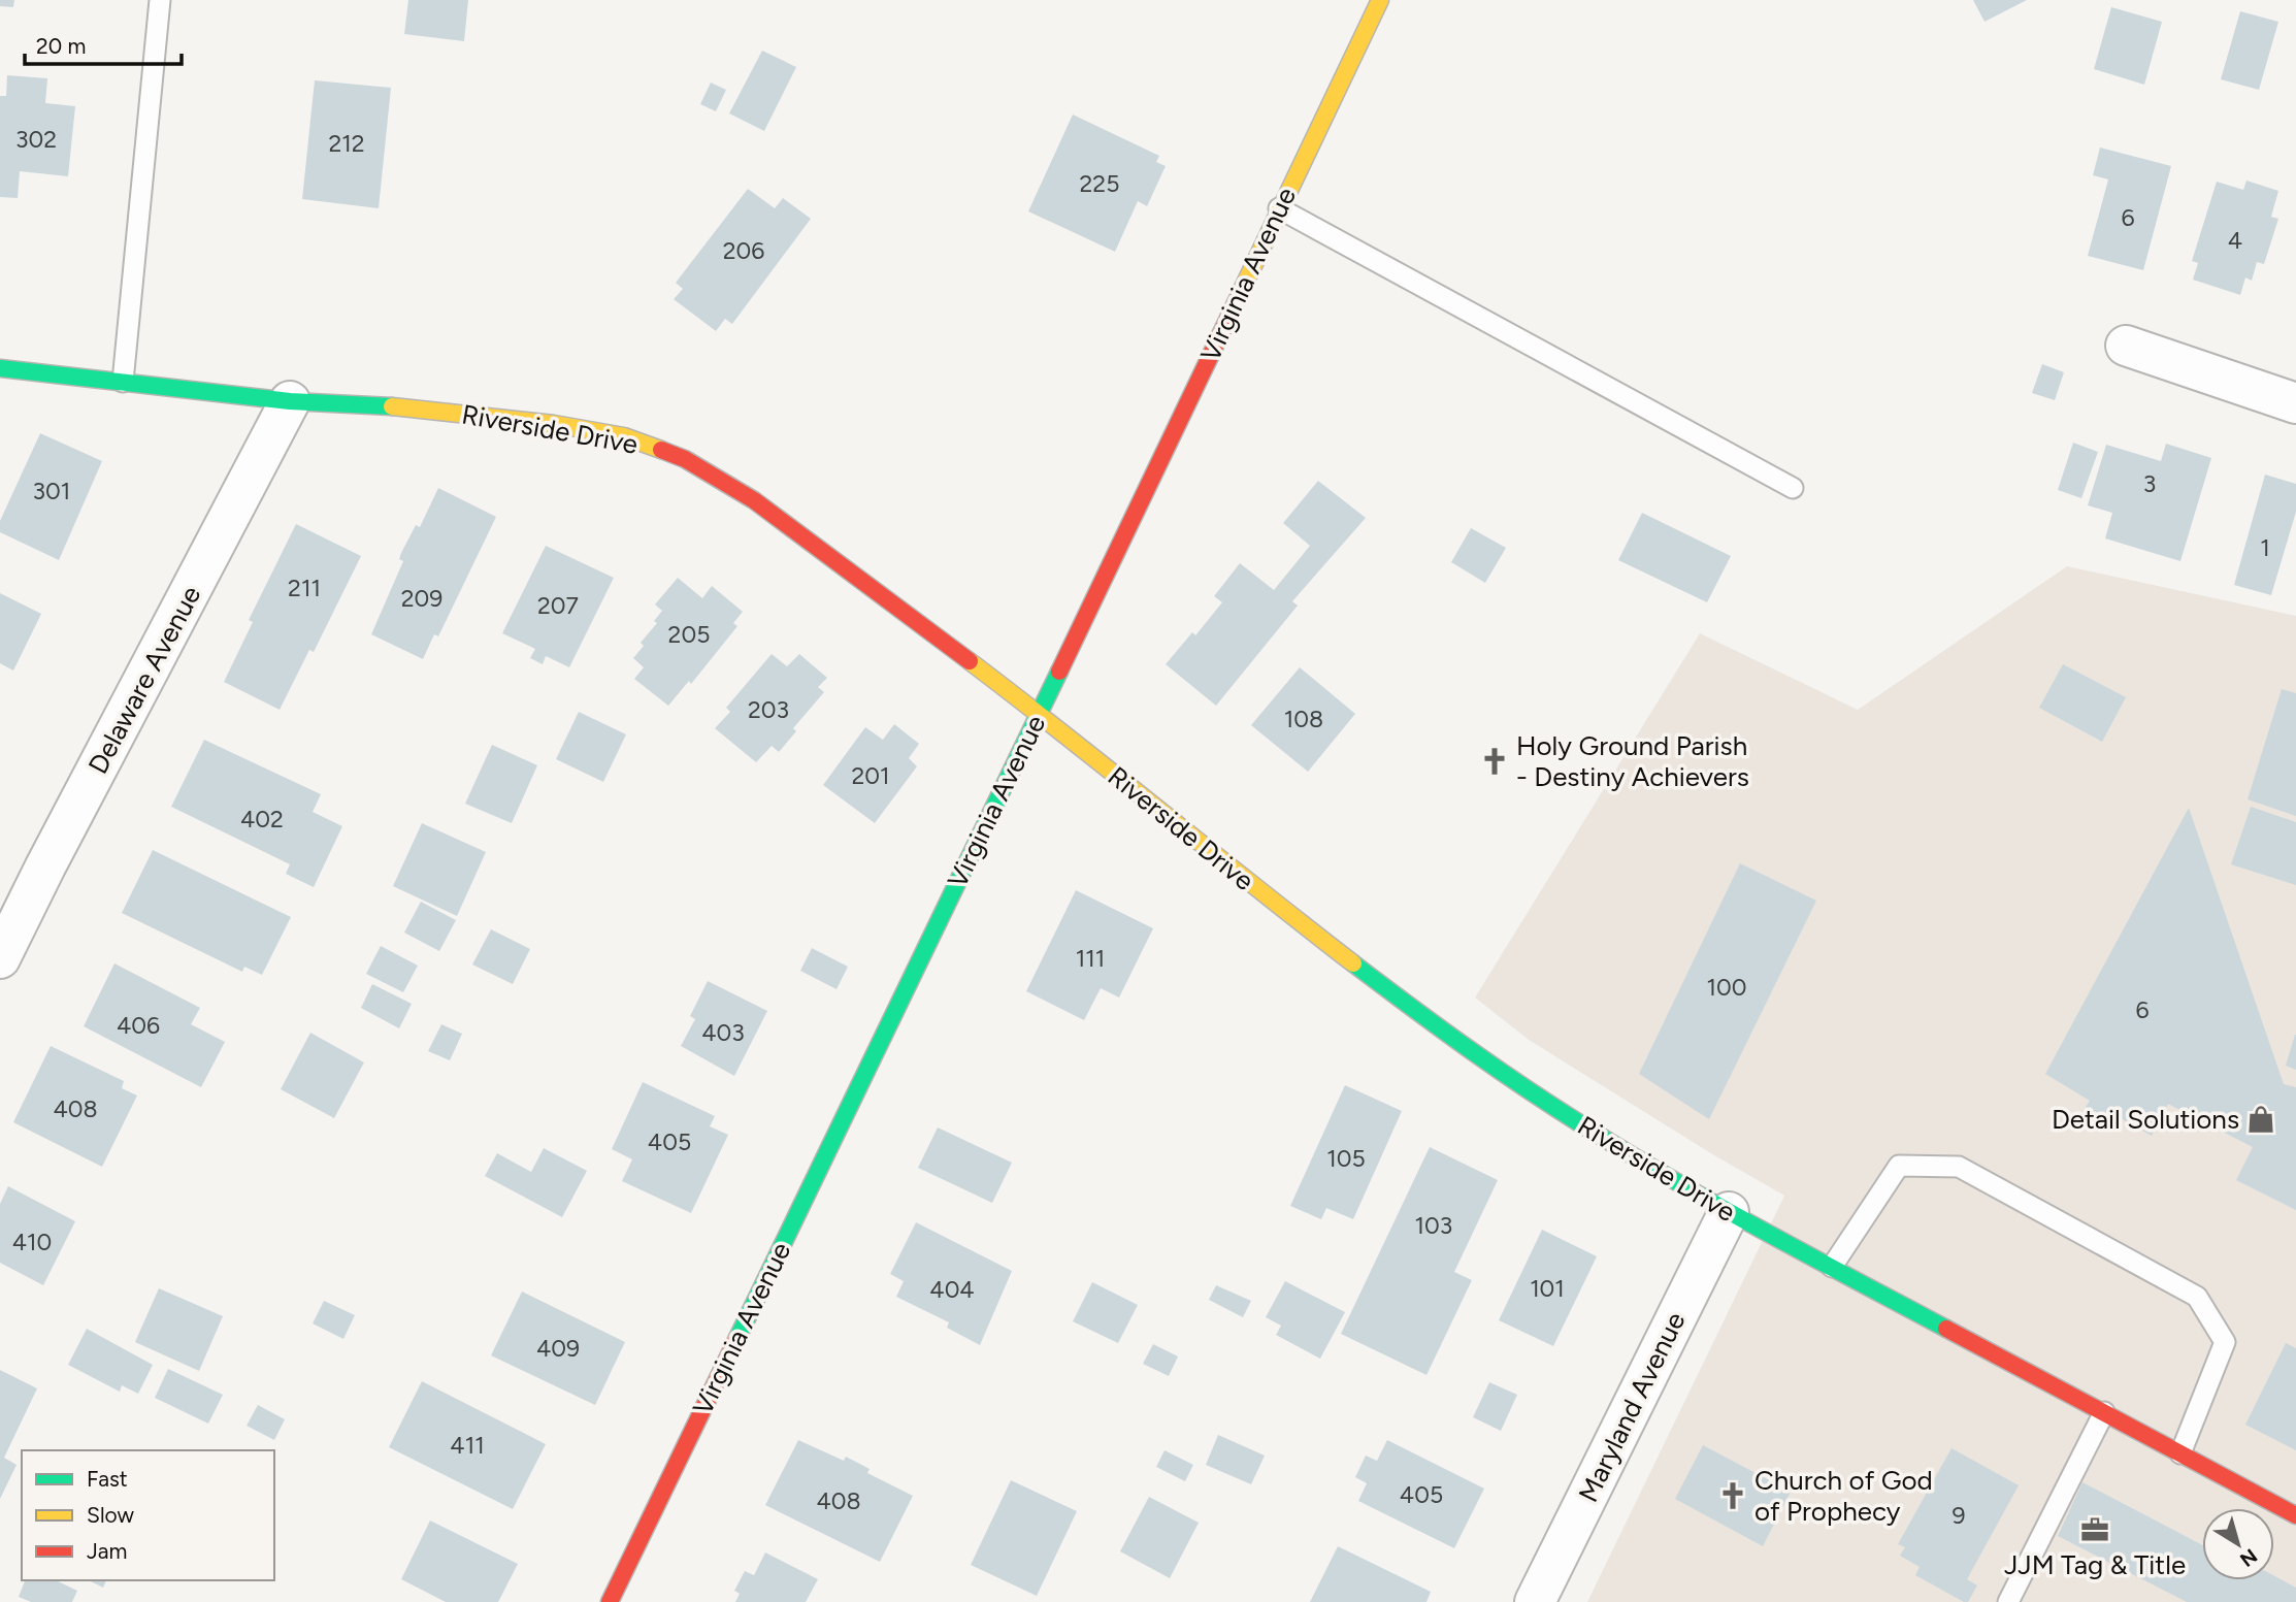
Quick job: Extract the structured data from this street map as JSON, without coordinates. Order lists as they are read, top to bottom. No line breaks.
{"streets":{"street":["Virginia Avenue","Riverside Drive","Delaware Avenue","Maryland Avenue"]},"crossings":[["Virginia Avenue","Riverside Drive"],["Riverside Drive","Delaware Avenue"],["Riverside Drive","Maryland Avenue"]],"places":{"church":["Holy Ground Parish - Destiny Achievers","Church of God of Prophecy"],"shop":["Detail Solutions"],"office":["JJM Tag & Title"]},"house_numbers":["302","212","225","6","4","206","3","301","1","211","209","207","205","203","108","201","402","111","100","6","406","403","408","405","105","103","410","101","404","409","411","405","408","9"],"legend":["Fast","Slow","Jam"],"scale_bar":"20 m","north":"bottom right"}
